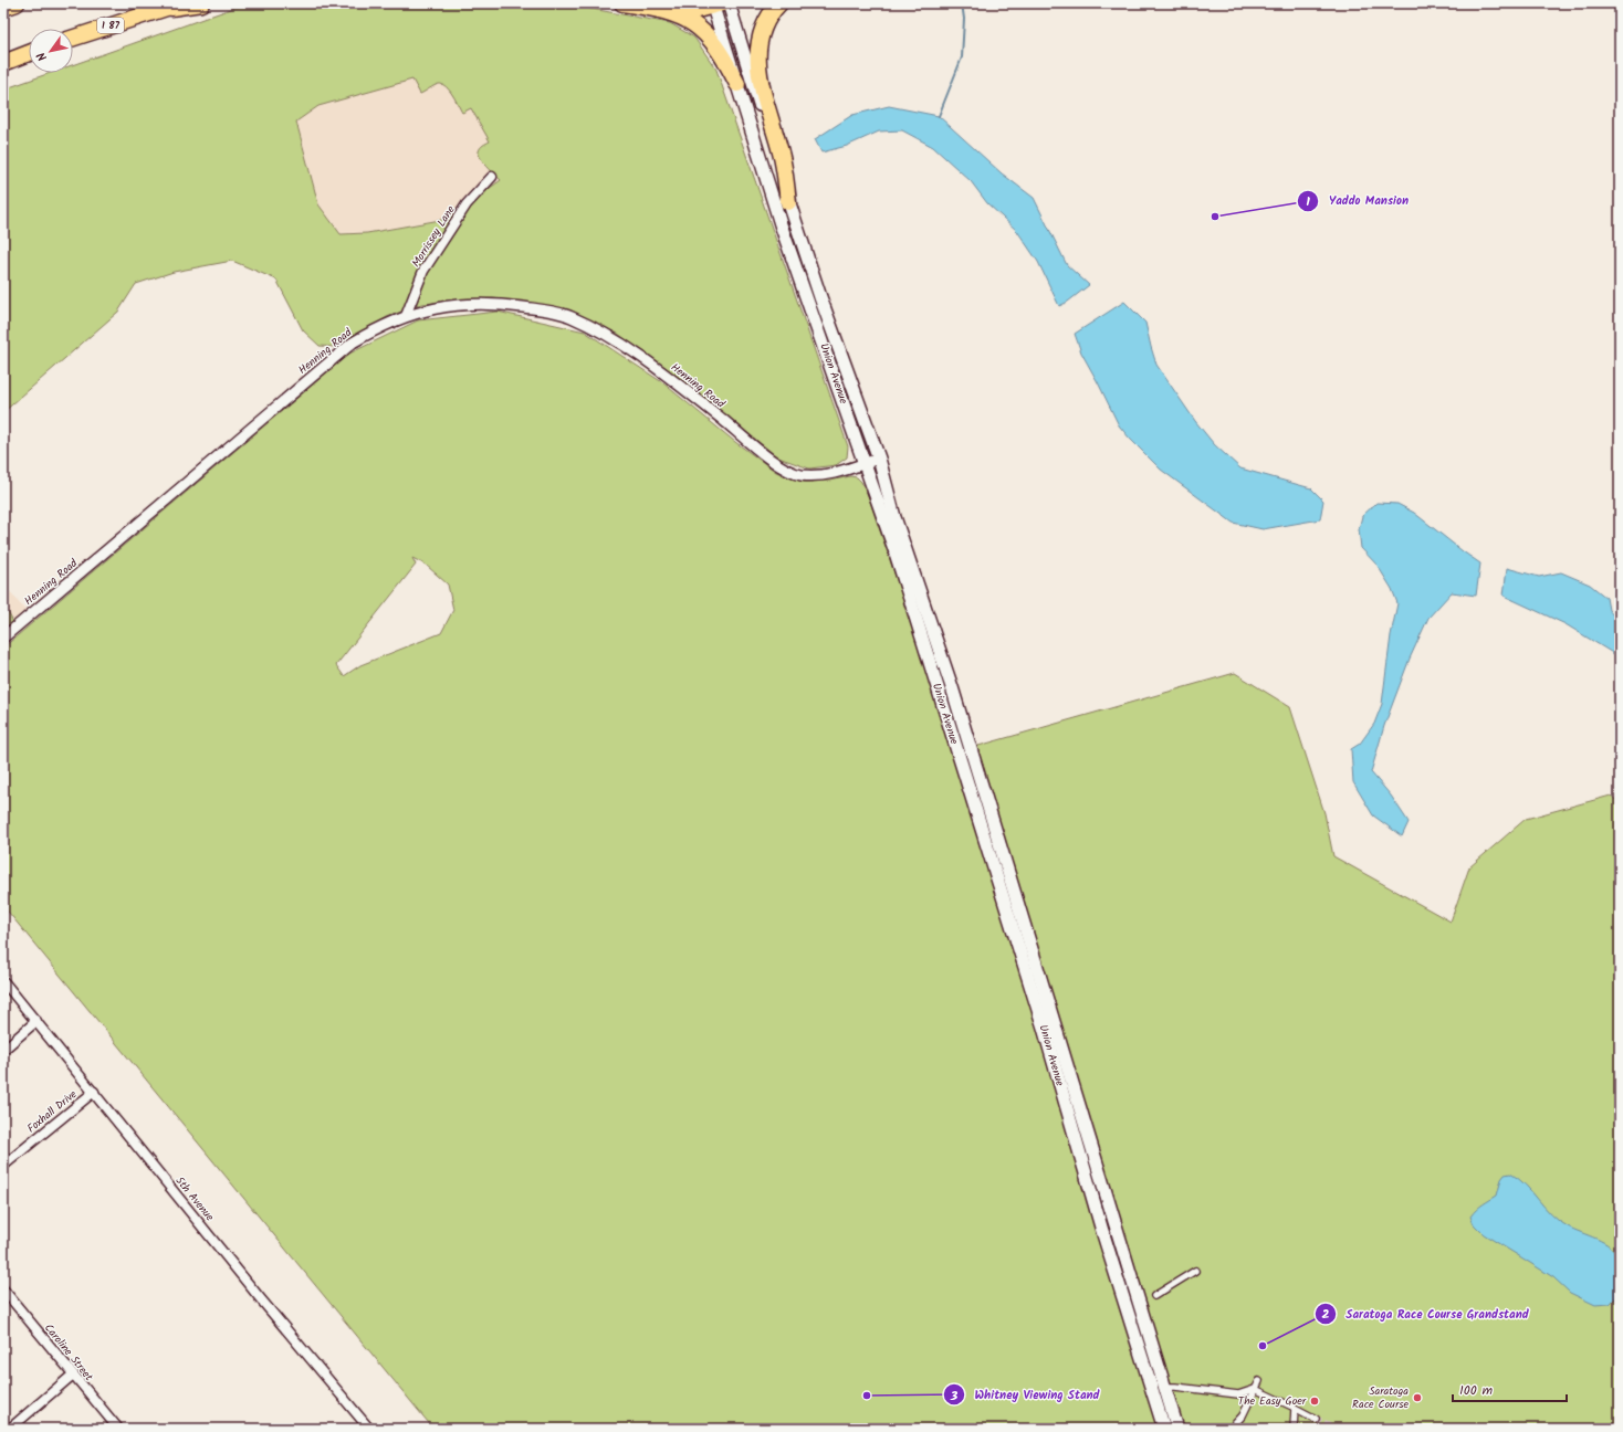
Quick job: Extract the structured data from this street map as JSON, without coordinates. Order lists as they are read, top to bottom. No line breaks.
{"streets":{"highway":["I 87"],"main road":["Union Avenue"],"street":["Morrissey Lane","Henning Road","Foxhall Drive","5th Avenue","Caroline Street"]},"crossings":[["Morrissey Lane","Henning Road"],["Henning Road","Union Avenue"],["Foxhall Drive","5th Avenue"]],"places":["Yaddo Mansion","Saratoga Race Course Grandstand","Whitney Viewing Stand","Saratoga Race Course","The Easy Goer"],"scale_bar":"100 m","north":"bottom left"}
